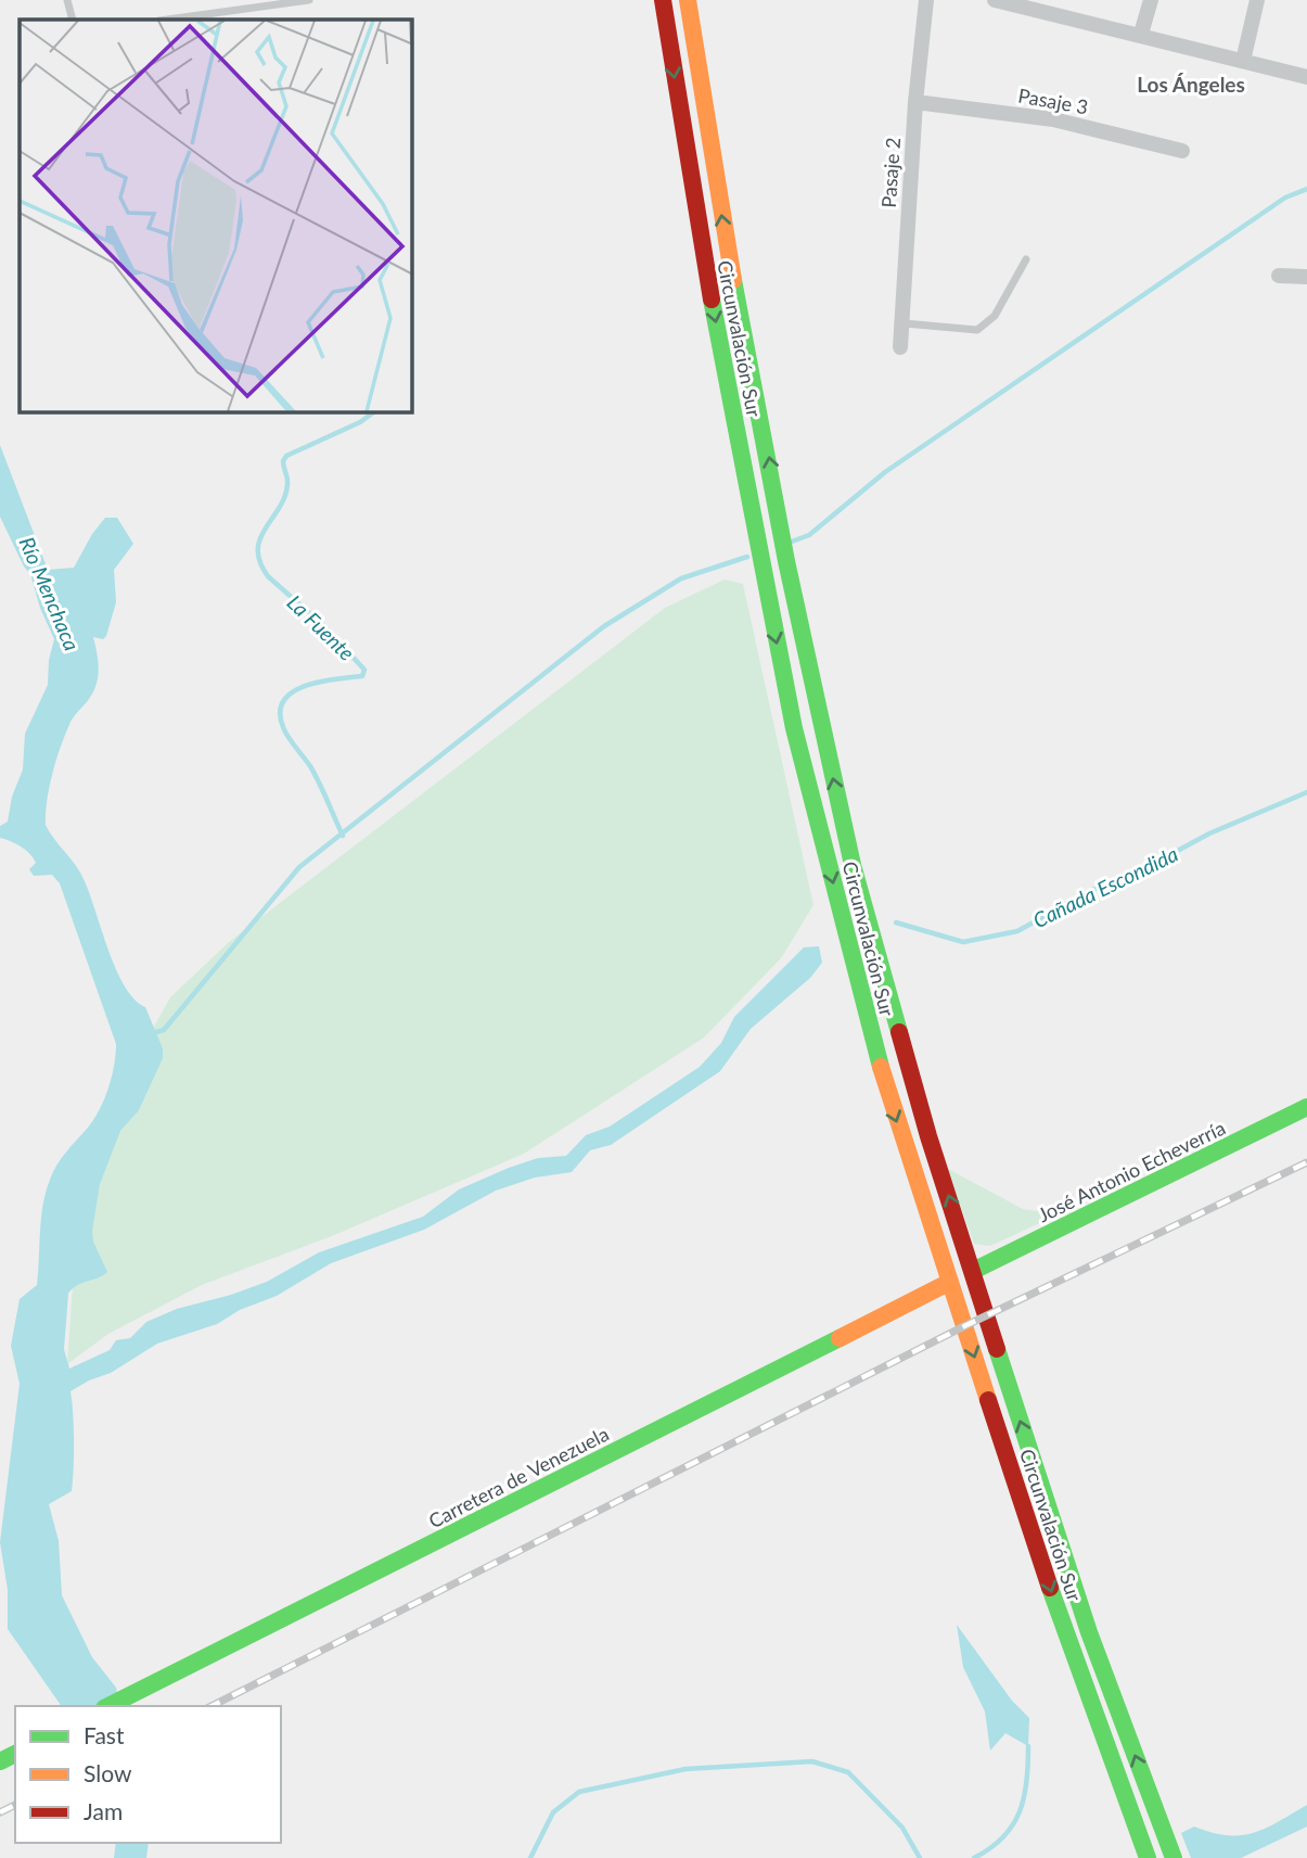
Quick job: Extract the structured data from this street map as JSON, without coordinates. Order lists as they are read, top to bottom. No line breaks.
{"streets":{"main road":["Circunvalación Sur","José Antonio Echeverría","Carretera de Venezuela"],"street":["Pasaje 3","Pasaje 2"]},"crossings":[["Pasaje 3","Pasaje 2"],["Circunvalación Sur","José Antonio Echeverría"],["Circunvalación Sur","Carretera de Venezuela"],["José Antonio Echeverría","Carretera de Venezuela"]],"districts":["Los Ángeles"],"water":["Río Menchaca","La Fuente","Cañada Escondida"],"legend":["Fast","Slow","Jam"]}
